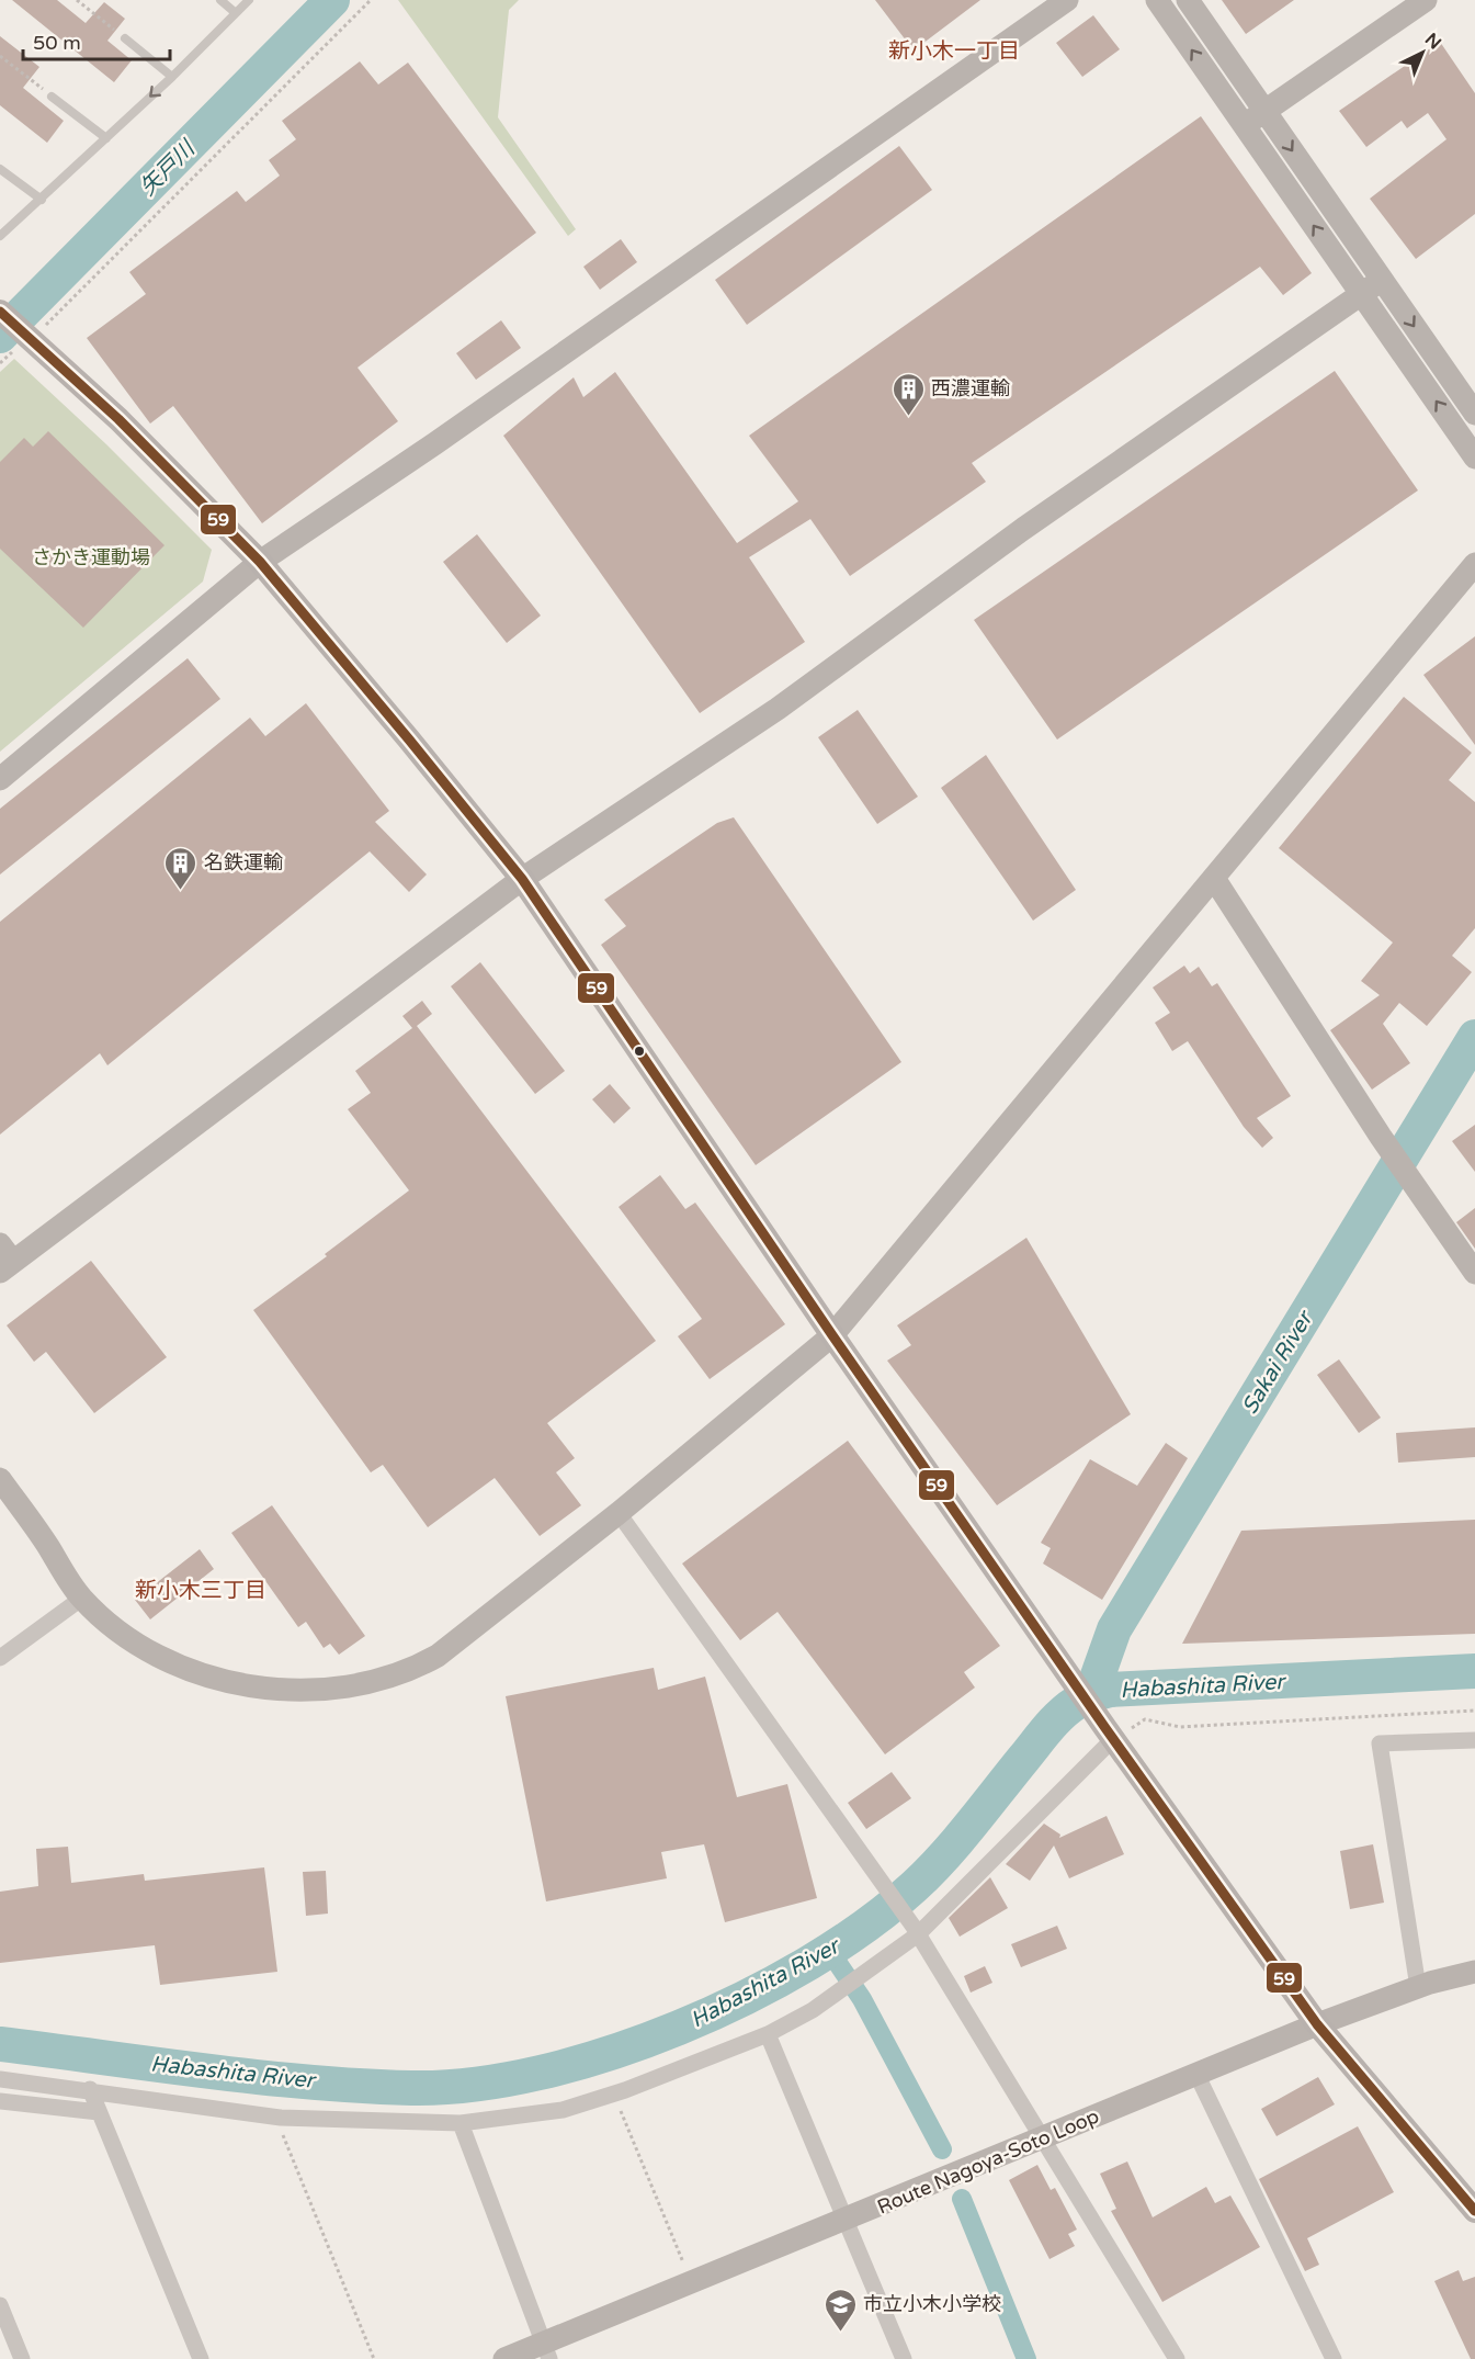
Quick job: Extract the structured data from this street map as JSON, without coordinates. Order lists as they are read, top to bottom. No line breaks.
{"streets":{"street":["Route Nagoya-Soto Loop"]},"districts":["新小木一丁目","新小木三丁目"],"water":["矢戸川","Sakai River","Habashita River"],"parks":["さかき運動場"],"places":{"building":["西濃運輸","名鉄運輸"],"school or university":["市立小木小学校"]},"lines":["transit line 59"],"scale_bar":"50 m","north":"top right"}
